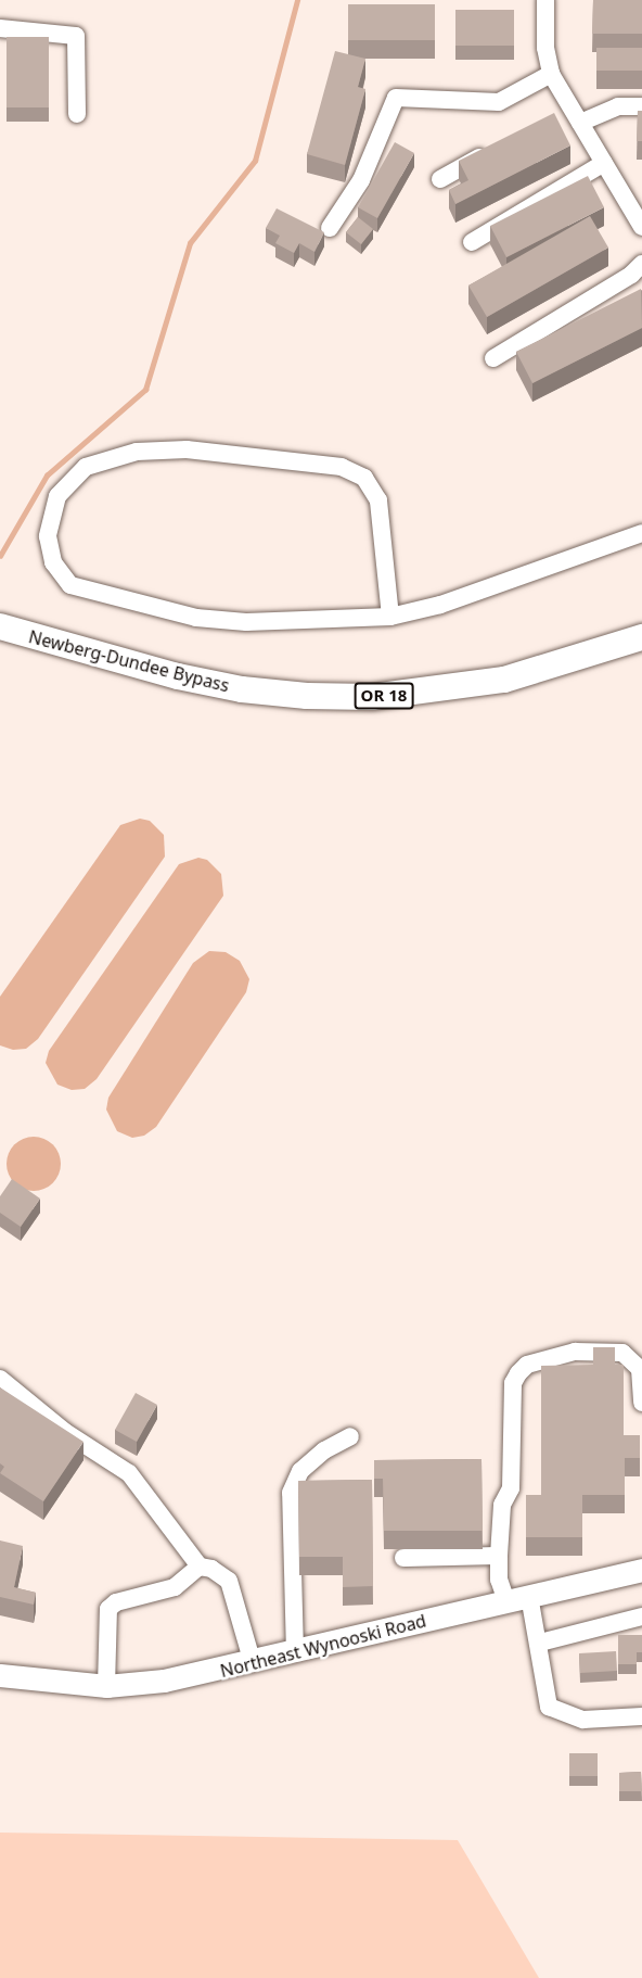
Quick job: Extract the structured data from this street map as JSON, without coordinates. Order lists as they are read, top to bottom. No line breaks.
{"streets":{"highway":["Newberg-Dundee Bypass","OR 18"],"main road":["Northeast Wynooski Road"]}}
